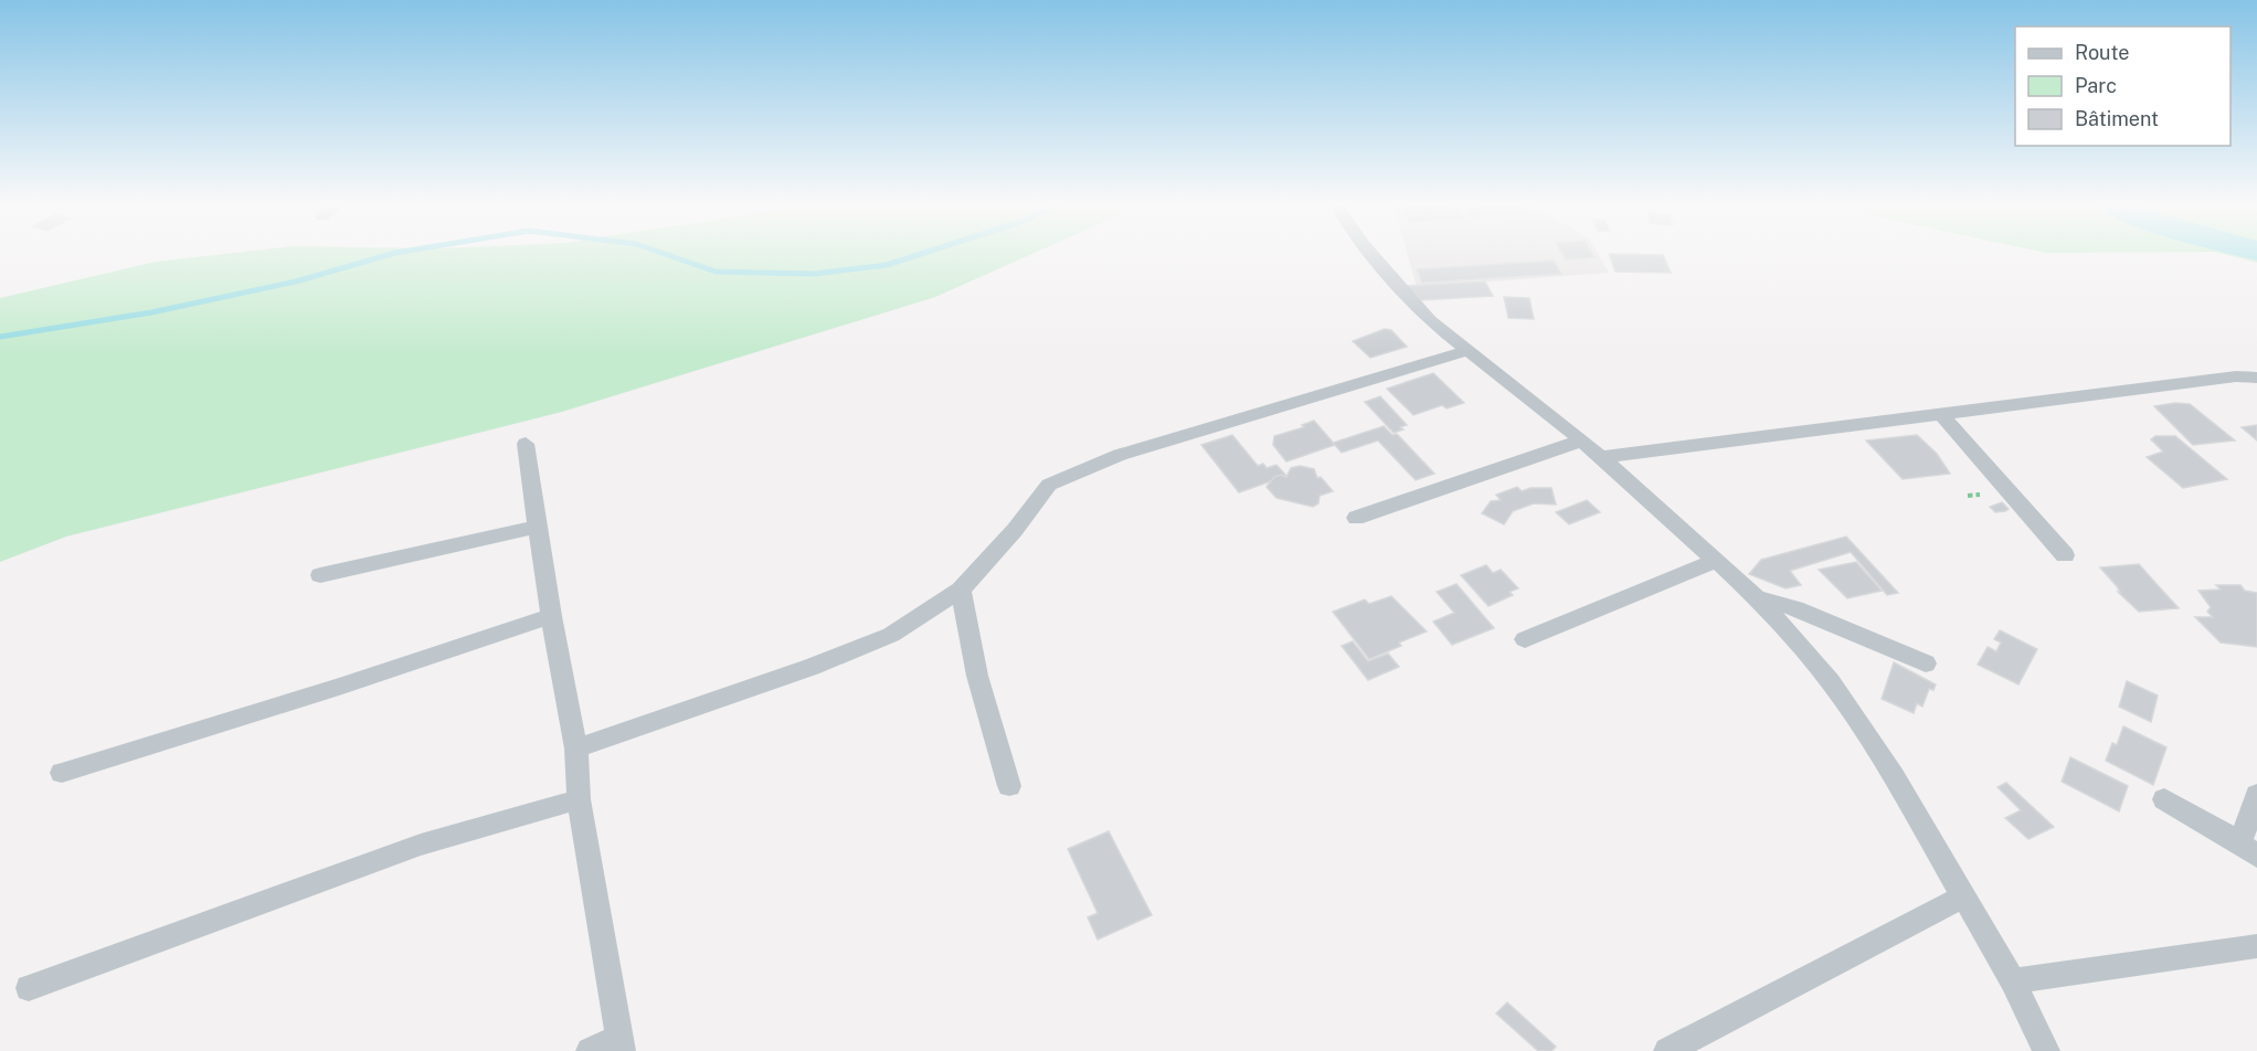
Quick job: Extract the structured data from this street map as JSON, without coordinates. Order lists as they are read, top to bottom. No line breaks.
{"legend":["Route","Parc","Bâtiment"]}
